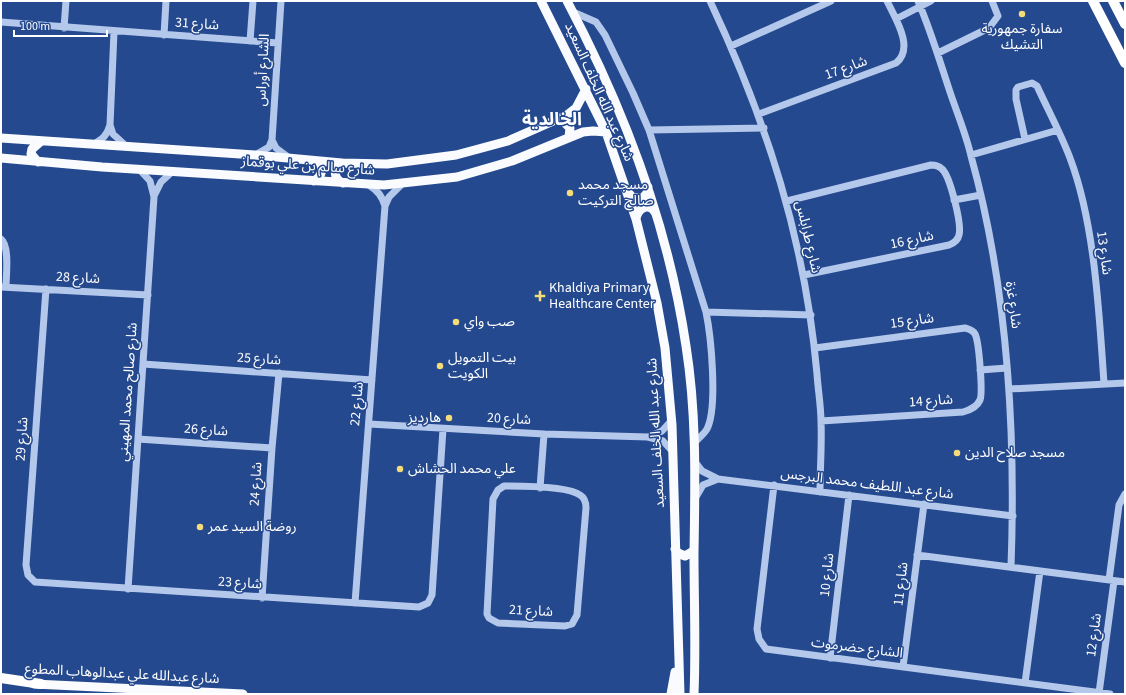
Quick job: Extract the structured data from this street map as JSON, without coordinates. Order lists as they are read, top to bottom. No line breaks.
{"streets":{"main road":["شارع عبد الله الخلف السعيد","شارع سالم بن علي بوقماز","شارع عبدالله علي عبدالوهاب المطوع"],"street":["شارع 31","شارع 17","الشارع أوراس","شارع طرابلس","شارع 16","شارع 13","شارع 28","شارع غزة","شارع 15","شارع 25","شارع صالح محمد المهيني","شارع 14","شارع 22","شارع 20","شارع 26","شارع 29","شارع 24","شارع عبد اللطيف محمد البرجس","شارع 10","شارع 23","شارع 11","شارع 21","شارع 12","الشارع حضرموت"]},"crossings":[["شارع 31","الشارع أوراس"],["شارع 17","شارع طرابلس"],["شارع عبد الله الخلف السعيد","شارع سالم بن علي بوقماز"],["شارع عبد الله الخلف السعيد","شارع 20"],["شارع عبد الله الخلف السعيد","شارع عبد اللطيف محمد البرجس"],["شارع سالم بن علي بوقماز","شارع صالح محمد المهيني"],["شارع سالم بن علي بوقماز","شارع 22"],["شارع طرابلس","شارع 16"],["شارع طرابلس","شارع 15"],["شارع طرابلس","شارع 14"],["شارع طرابلس","شارع عبد اللطيف محمد البرجس"],["شارع 28","شارع صالح محمد المهيني"],["شارع 28","شارع 29"],["شارع غزة","شارع عبد اللطيف محمد البرجس"],["شارع 15","شارع 14"],["شارع 25","شارع صالح محمد المهيني"],["شارع 25","شارع 22"],["شارع 25","شارع 24"],["شارع صالح محمد المهيني","شارع 26"],["شارع صالح محمد المهيني","شارع 23"],["شارع 22","شارع 20"],["شارع 22","شارع 23"],["شارع 20","شارع 23"],["شارع 26","شارع 24"],["شارع 29","شارع 23"],["شارع 24","شارع 23"],["شارع عبد اللطيف محمد البرجس","شارع 10"],["شارع عبد اللطيف محمد البرجس","شارع 11"],["شارع عبد اللطيف محمد البرجس","الشارع حضرموت"],["شارع 10","الشارع حضرموت"],["شارع 11","الشارع حضرموت"],["شارع 12","الشارع حضرموت"]],"districts":["الخالدية"],"places":{"other":["سفارة جمهورية التشيك","مسجد محمد صالح التركيت","صب واي","بيت التمويل الكويت","هارديز","مسجد صلاح الدين","علي محمد الحشاش","روضة السيد عمر"],"health":["Khaldiya Primary Healthcare Center"]},"scale_bar":"100 m"}
